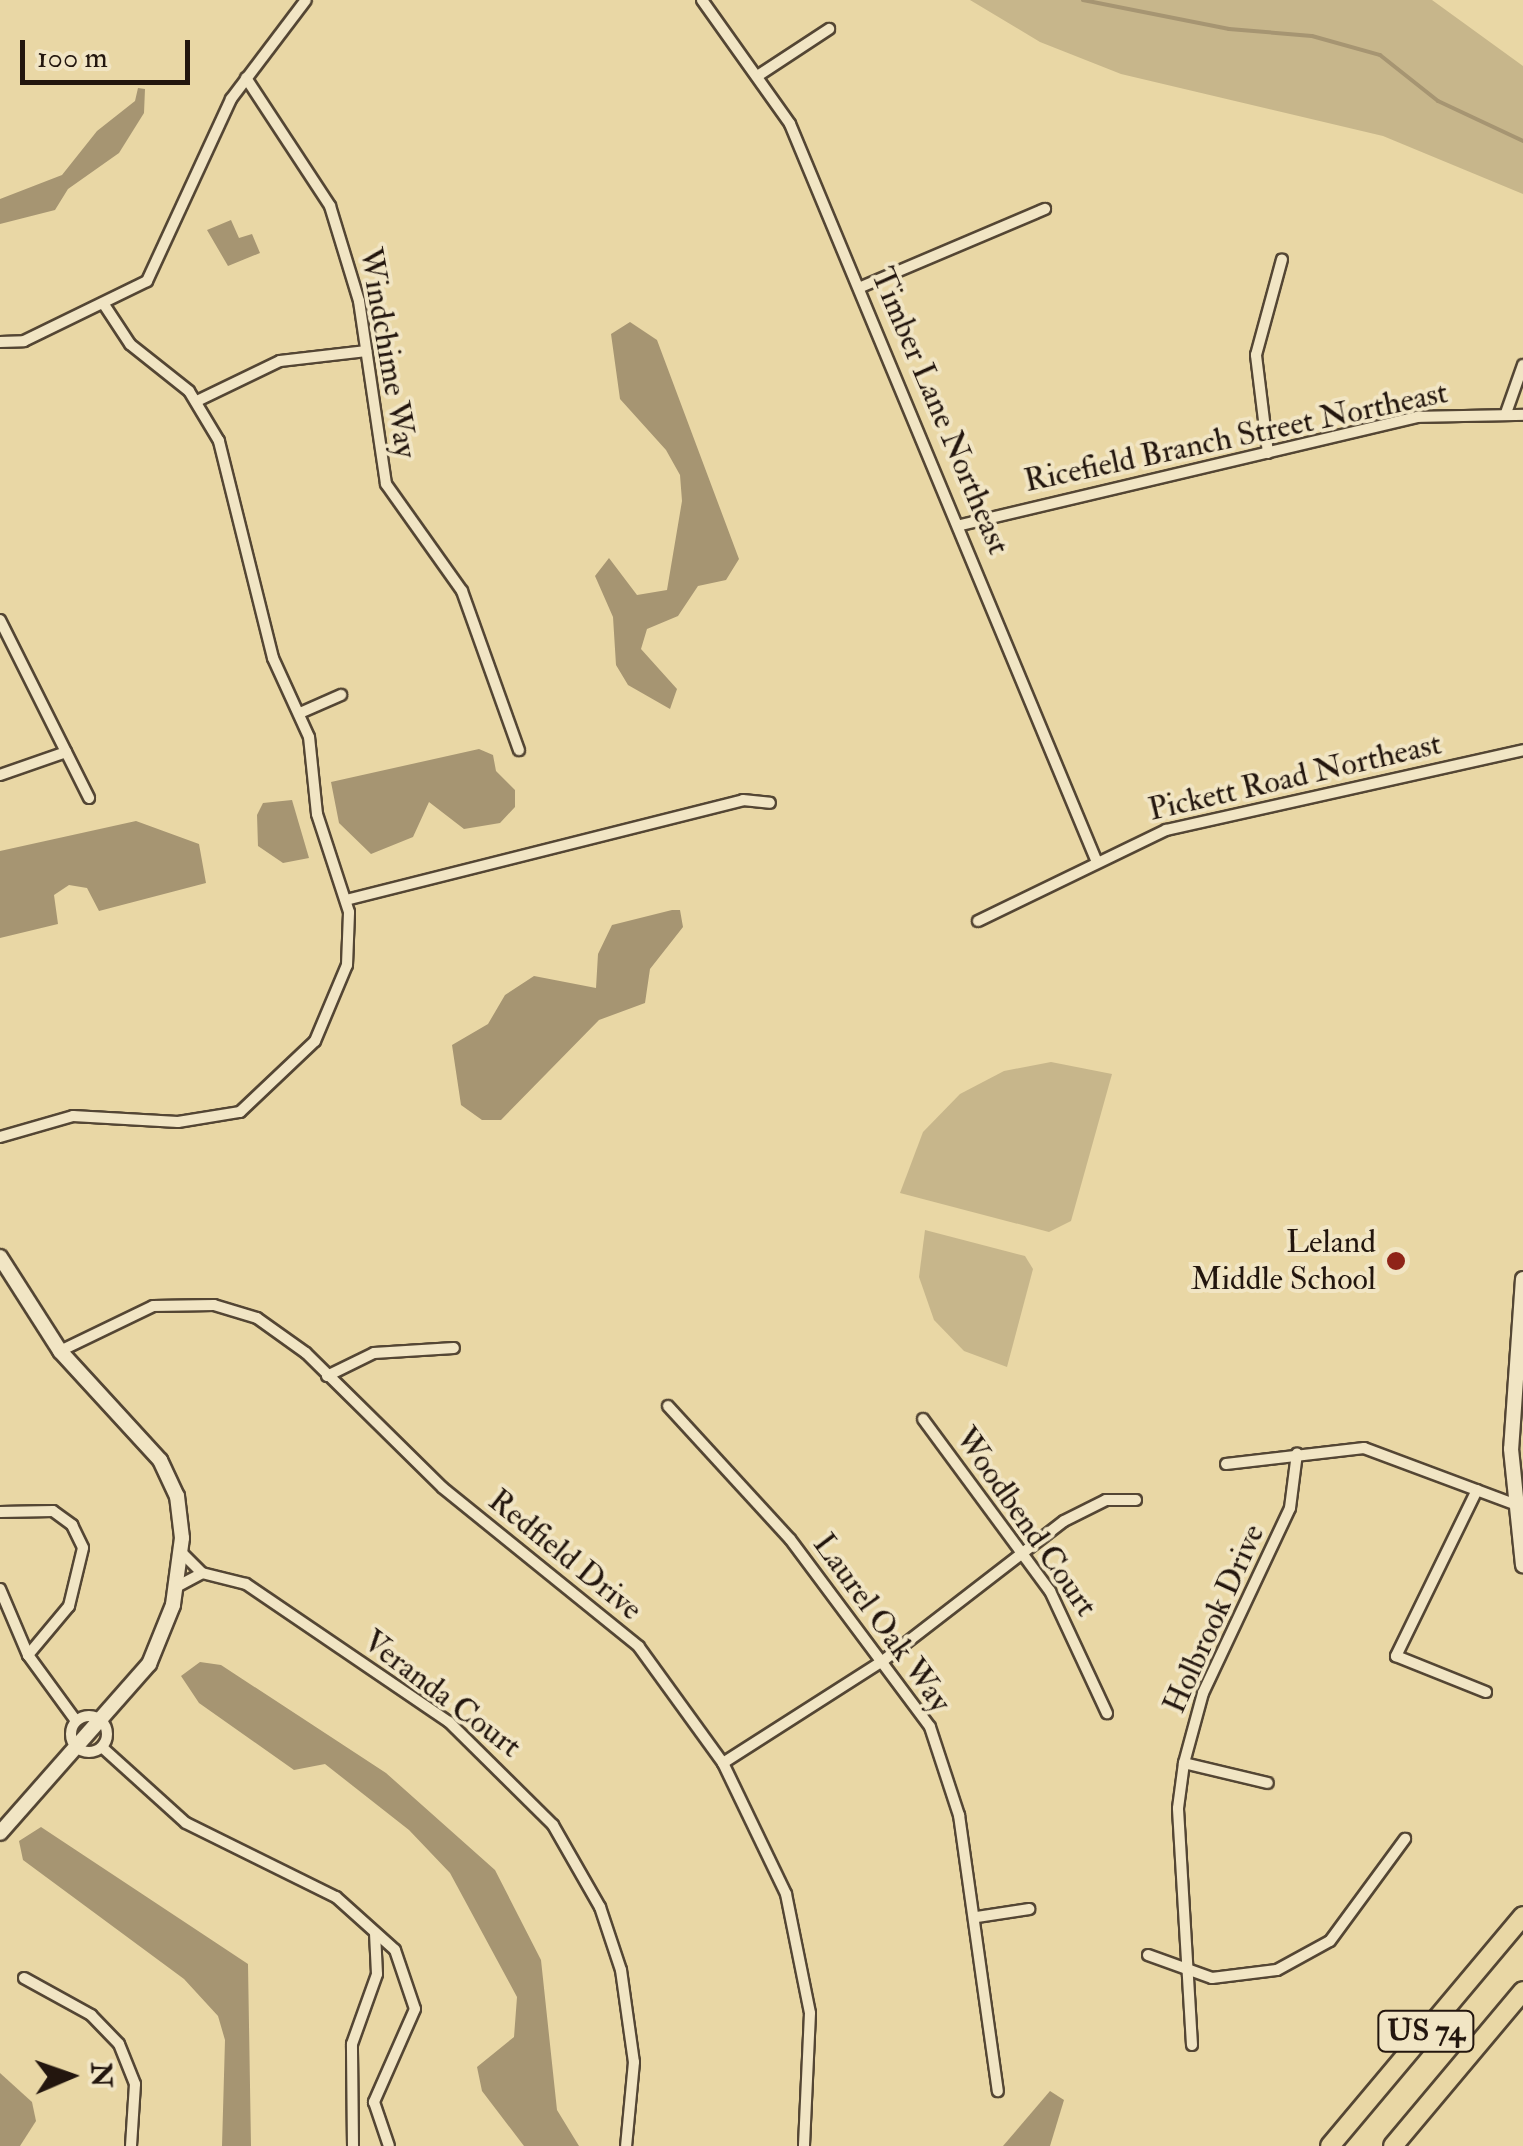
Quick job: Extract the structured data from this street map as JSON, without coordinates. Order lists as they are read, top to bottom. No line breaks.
{"streets":{"highway":["US 74"],"street":["Windchime Way","Timber Lane Northeast","Ricefield Branch Street Northeast","Pickett Road Northeast","Woodbend Court","Redfield Drive","Holbrook Drive","Laurel Oak Way","Veranda Court"]},"crossings":[["Timber Lane Northeast","Ricefield Branch Street Northeast"],["Timber Lane Northeast","Pickett Road Northeast"]],"places":["Leland Middle School"],"scale_bar":"100 m","north":"right"}
